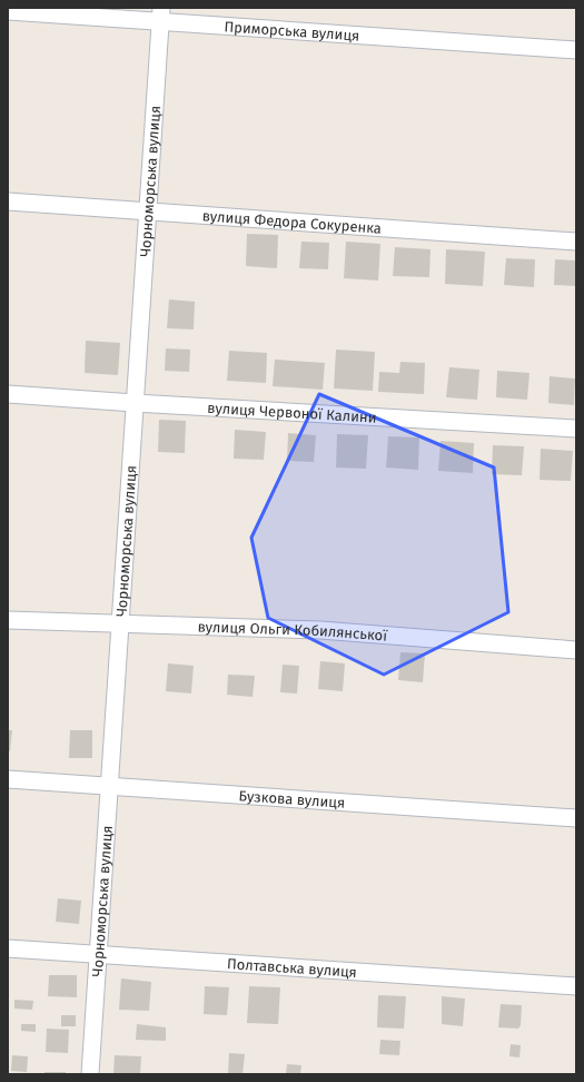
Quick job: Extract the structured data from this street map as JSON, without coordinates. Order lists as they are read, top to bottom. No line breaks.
{"streets":{"street":["Приморська вулиця","Чорноморська вулиця","вулиця Федора Сокуренка","вулиця Червоної Калини","вулиця Ольги Кобилянської","Бузкова вулиця","Полтавська вулиця"]},"crossings":[["Приморська вулиця","Чорноморська вулиця"],["Чорноморська вулиця","вулиця Федора Сокуренка"],["Чорноморська вулиця","вулиця Червоної Калини"],["Чорноморська вулиця","вулиця Ольги Кобилянської"],["Чорноморська вулиця","Бузкова вулиця"],["Чорноморська вулиця","Полтавська вулиця"]]}
